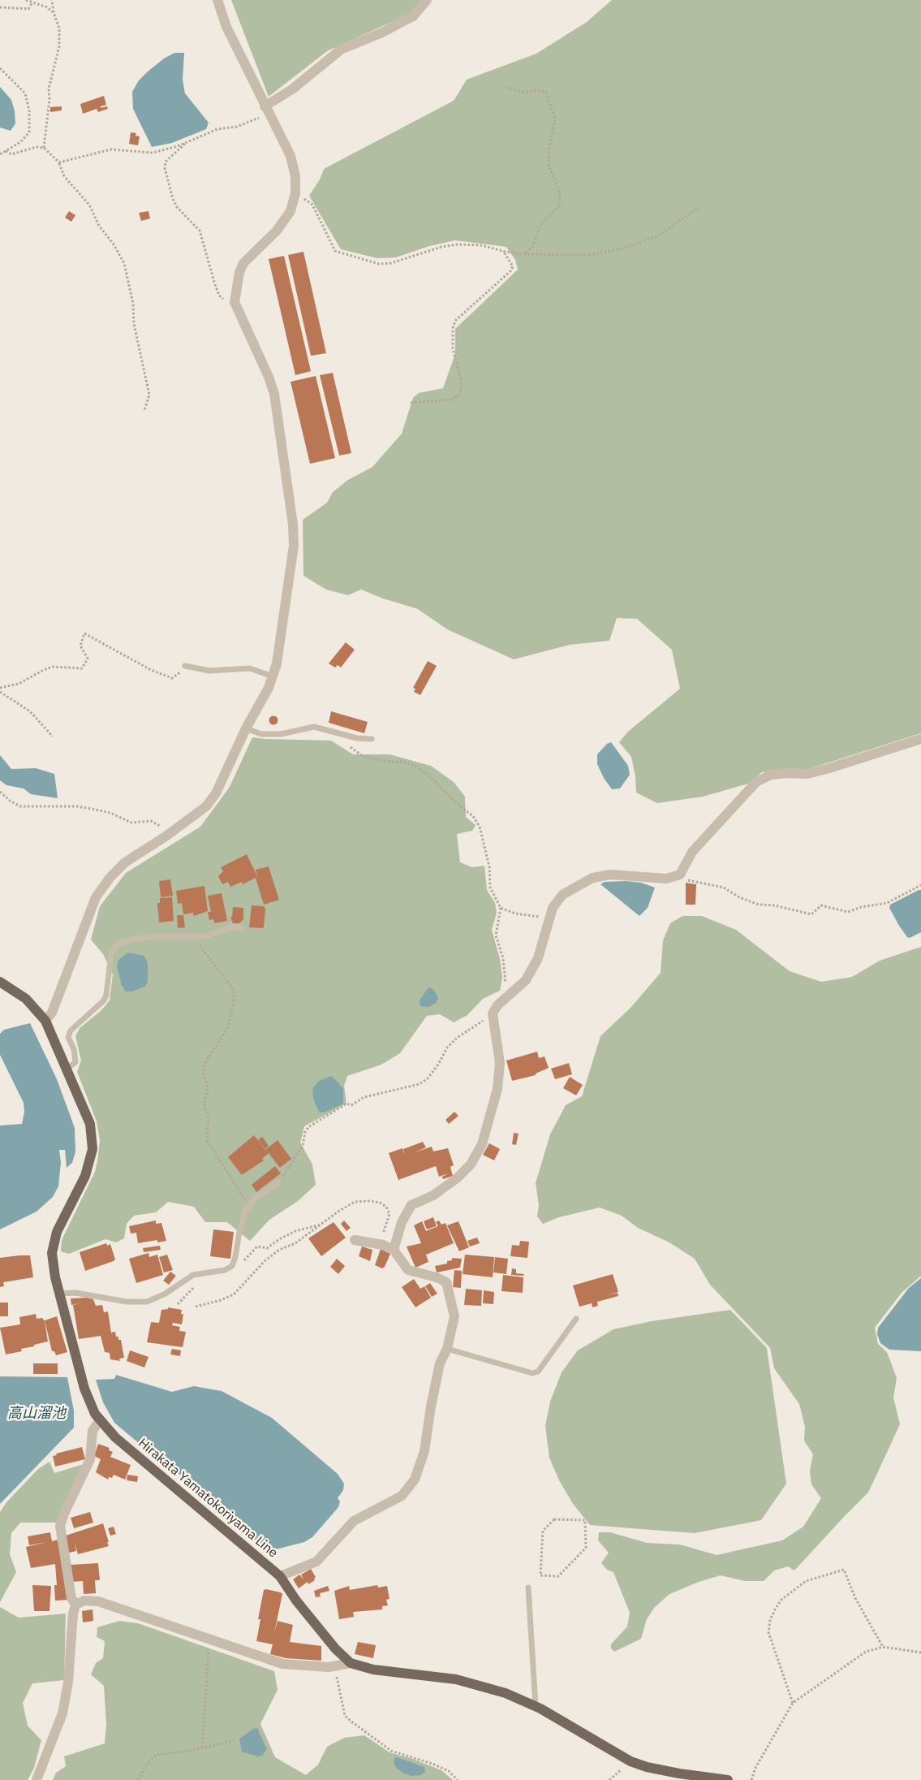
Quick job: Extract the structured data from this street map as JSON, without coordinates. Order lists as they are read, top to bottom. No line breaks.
{"streets":{"main road":["Hirakata Yamatokoriyama Line"]},"water":["高山溜池"]}
